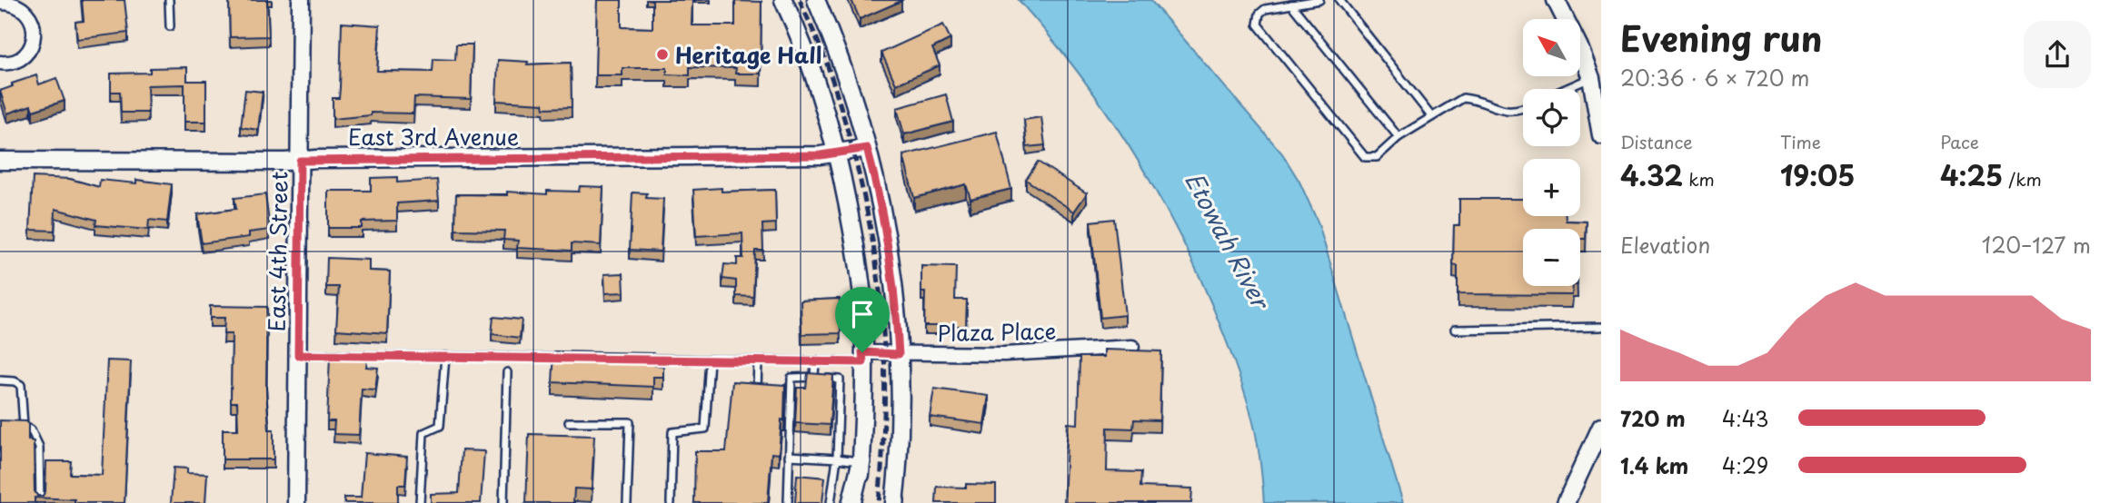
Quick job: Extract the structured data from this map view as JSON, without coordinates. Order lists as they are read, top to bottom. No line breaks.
{"streets":{"street":["East 3rd Avenue","East 4th Street","Plaza Place"]},"crossings":[["East 3rd Avenue","East 4th Street"]],"water":["Etowah River"],"places":["Heritage Hall"],"north":"top left","page":{"heading":["Evening run","20:36 · 6 × 720 m"],"map_buttons":["+","−"],"stats":[["Distance","4.32 km"],["Time","19:05"],["Pace","4:25 /km"]],"chart":["Elevation","120–127 m"],"list":[{"name":"720 m","note":"4:43"},{"name":"1.4 km","note":"4:29"}]}}
